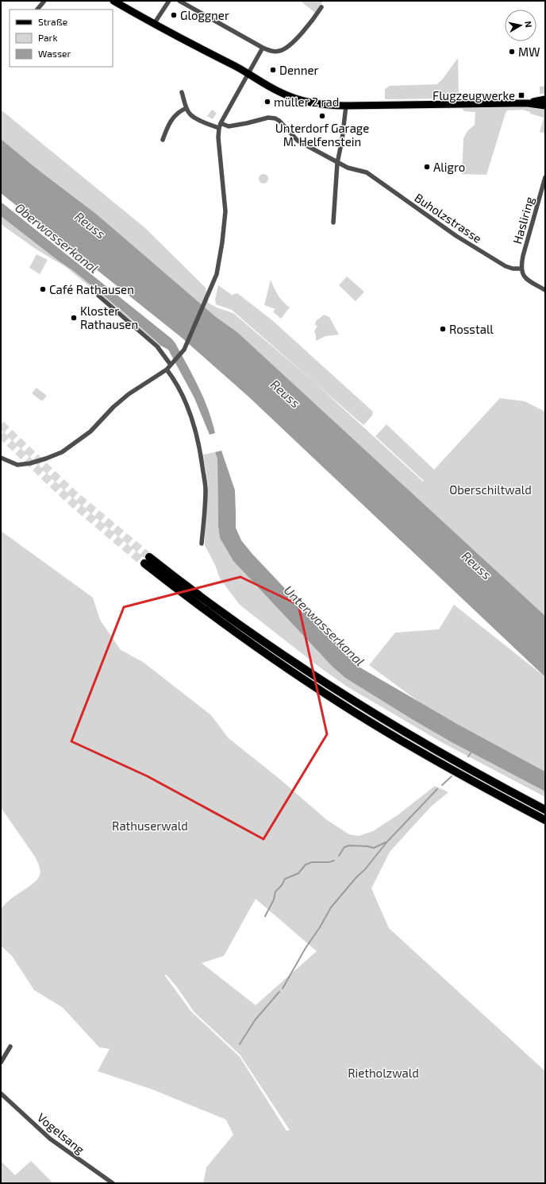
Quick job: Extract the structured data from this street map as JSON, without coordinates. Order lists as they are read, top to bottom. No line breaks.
{"streets":{"street":["Buholzstrasse","Hasliring","Vogelsang"]},"crossings":[["Buholzstrasse","Hasliring"]],"water":["Reuss","Oberwasserkanal","Unterwasserkanal"],"parks":["Oberschiltwald","Rathuserwald","Rietholzwald"],"places":{"other":["Gloggner","MW","Denner","müller 2 rad","Unterdorf Garage M. Helfenstein","Aligro","Café Rathausen","Kloster Rathausen","Rosstall"],"transit":["Flugzeugwerke"]},"legend":["Straße","Park","Wasser"],"north":"right"}
